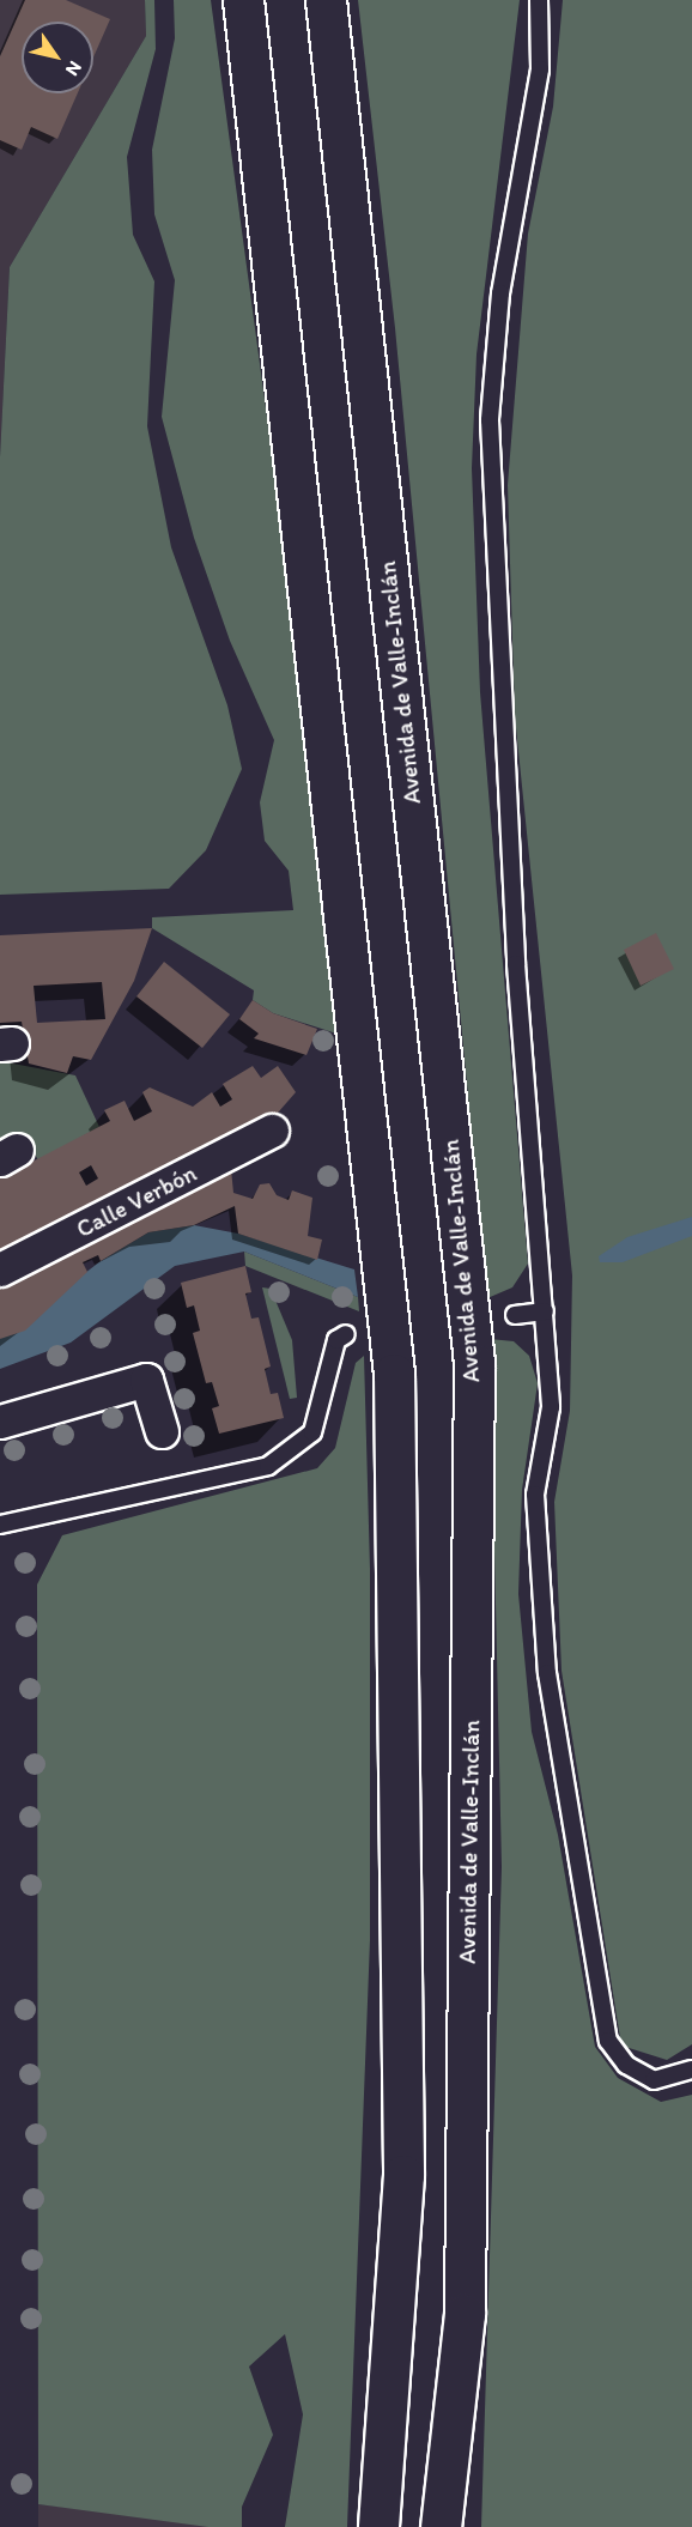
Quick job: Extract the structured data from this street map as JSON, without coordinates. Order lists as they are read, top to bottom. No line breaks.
{"streets":{"main road":["Avenida de Valle-Inclán"],"street":["Calle Verbón"]},"north":"bottom right"}
